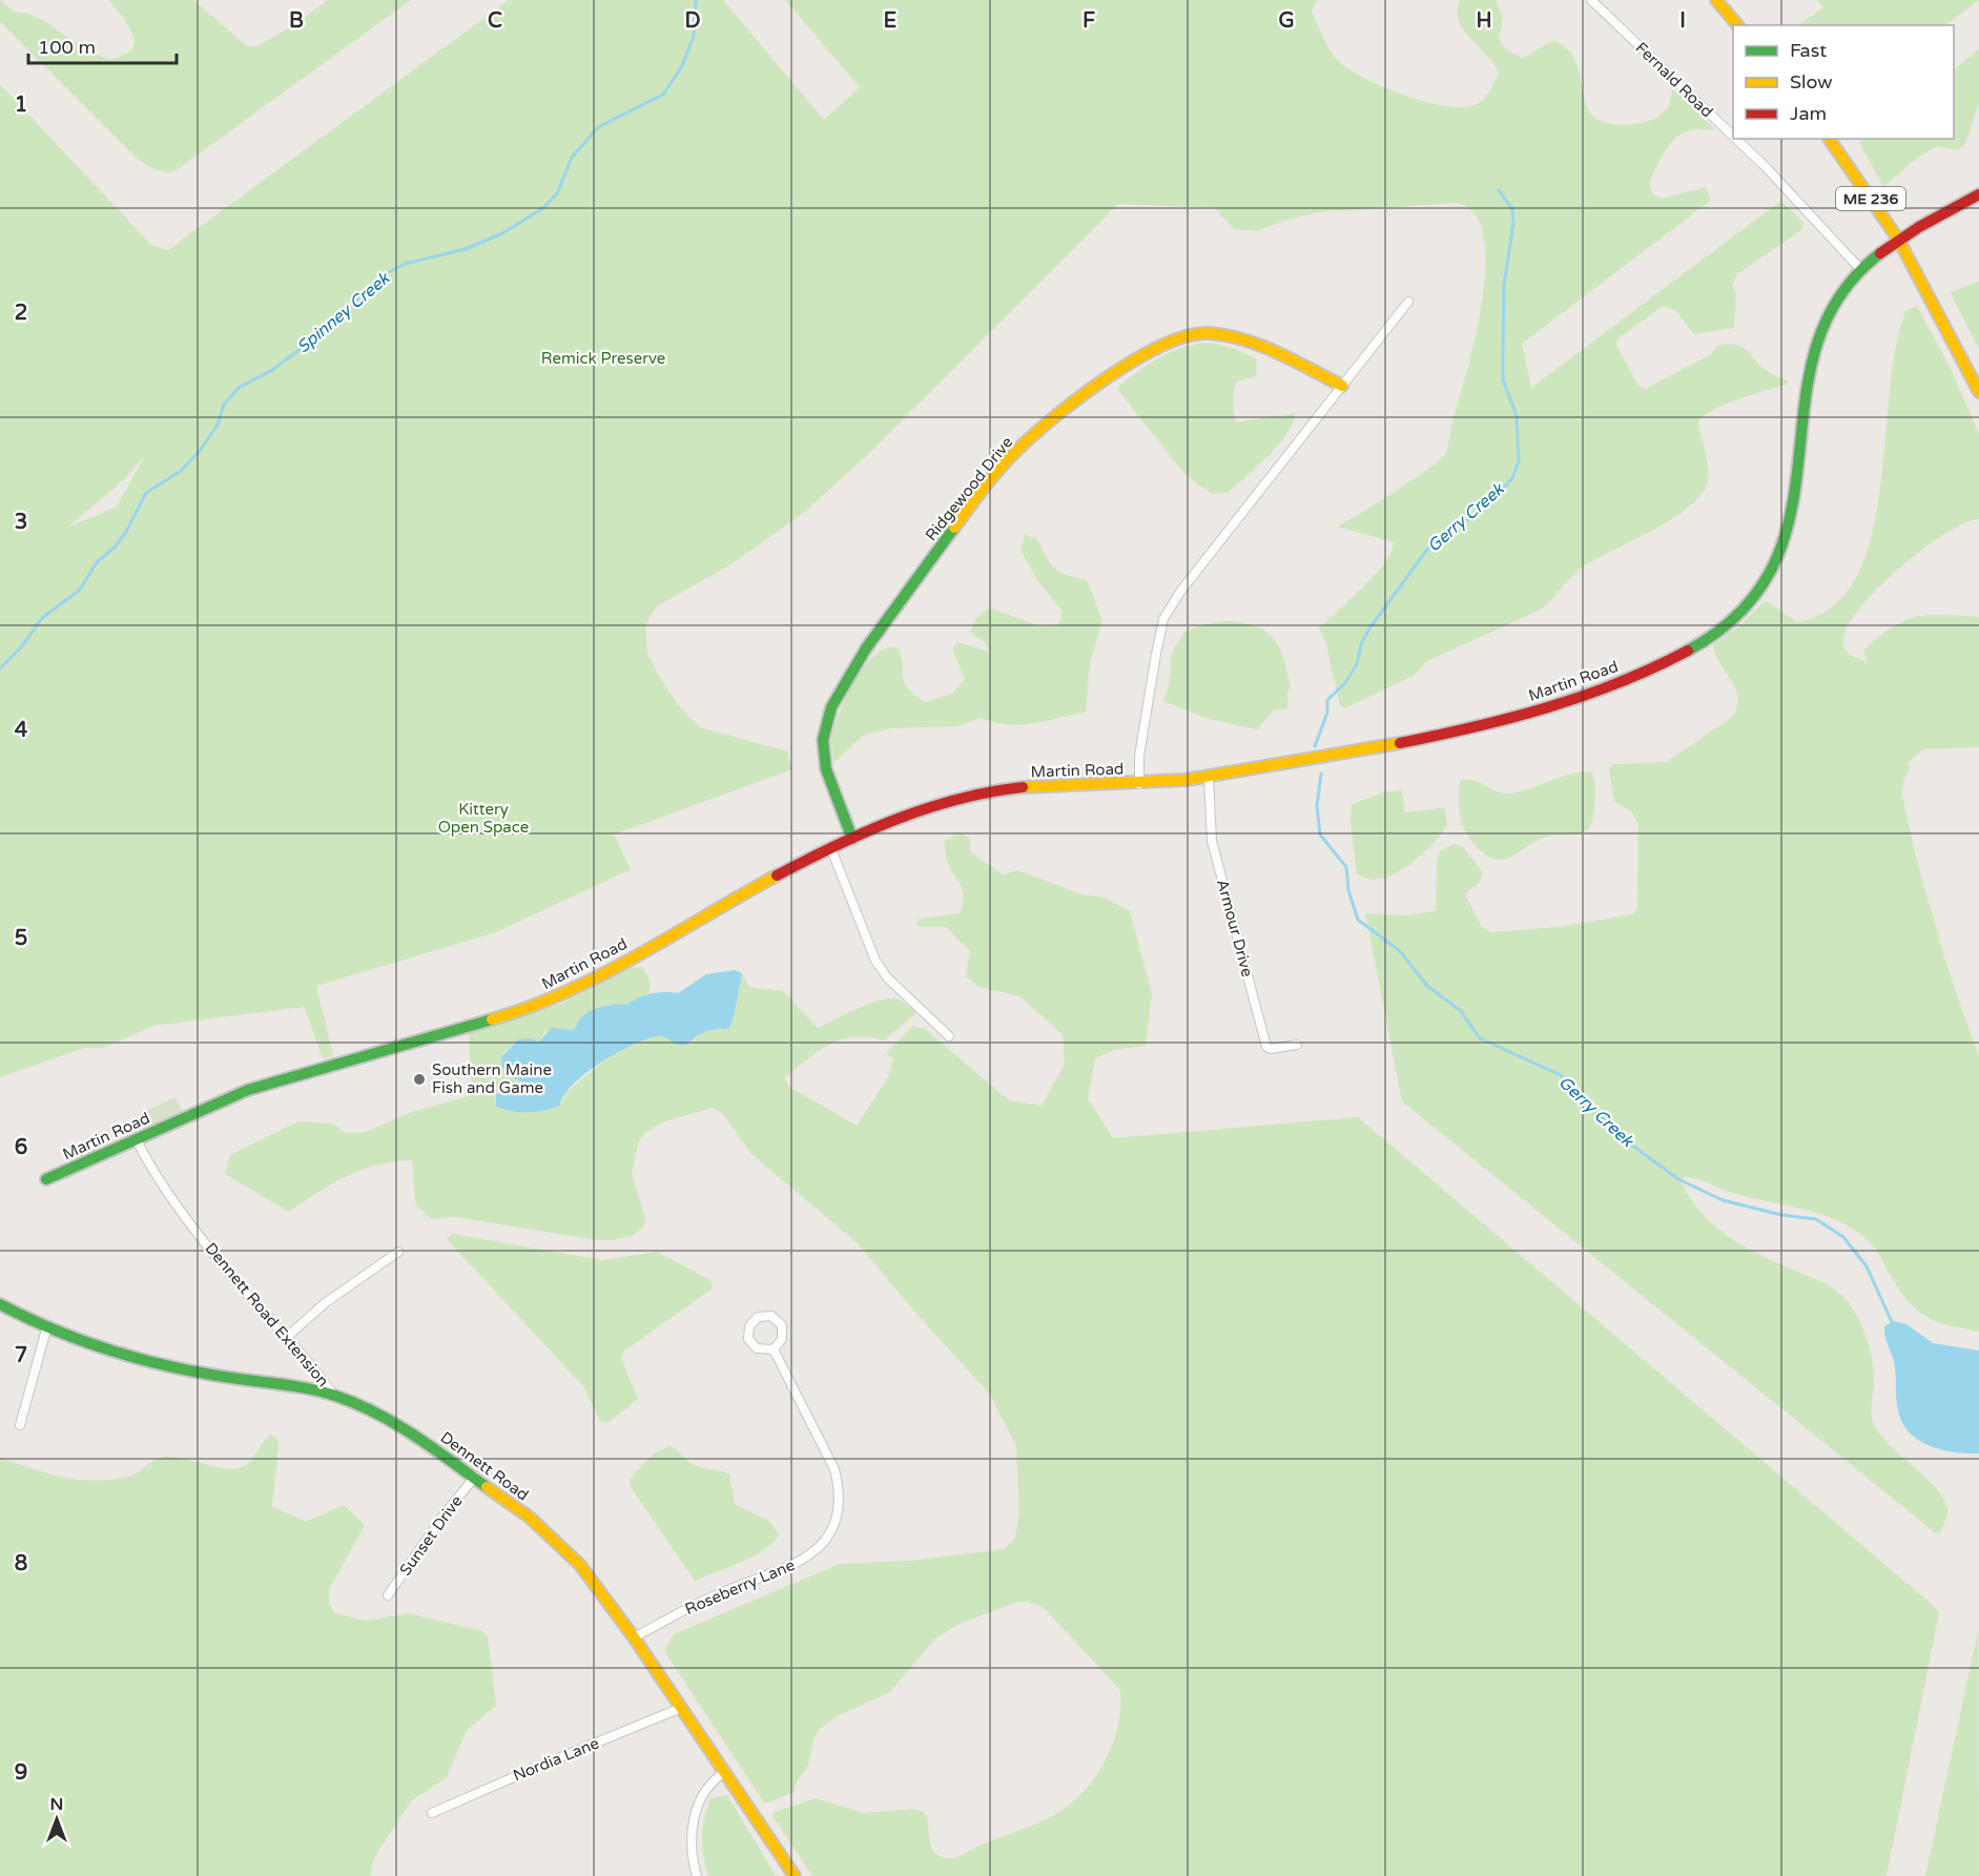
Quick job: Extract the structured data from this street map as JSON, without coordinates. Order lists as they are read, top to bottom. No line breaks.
{"streets":{"street":["Fernald Road","ME 236","Ridgewood Drive","Martin Road","Armour Drive","Dennett Road Extension","Dennett Road","Sunset Drive","Roseberry Lane","Nordia Lane"]},"crossings":[["Fernald Road","Martin Road"],["ME 236","Martin Road"],["Ridgewood Drive","Martin Road"],["Martin Road","Armour Drive"],["Martin Road","Dennett Road Extension"],["Dennett Road Extension","Dennett Road"],["Dennett Road","Sunset Drive"],["Dennett Road","Roseberry Lane"],["Dennett Road","Nordia Lane"]],"water":["Spinney Creek","Gerry Creek"],"parks":["Remick Preserve","Kittery Open Space"],"places":["Southern Maine Fish and Game"],"legend":["Fast","Slow","Jam"],"scale_bar":"100 m","north":"top","grid":{"columns":["B","C","D","E","F","G","H","I"],"rows":["1","2","3","4","5","6","7","8","9"]}}
